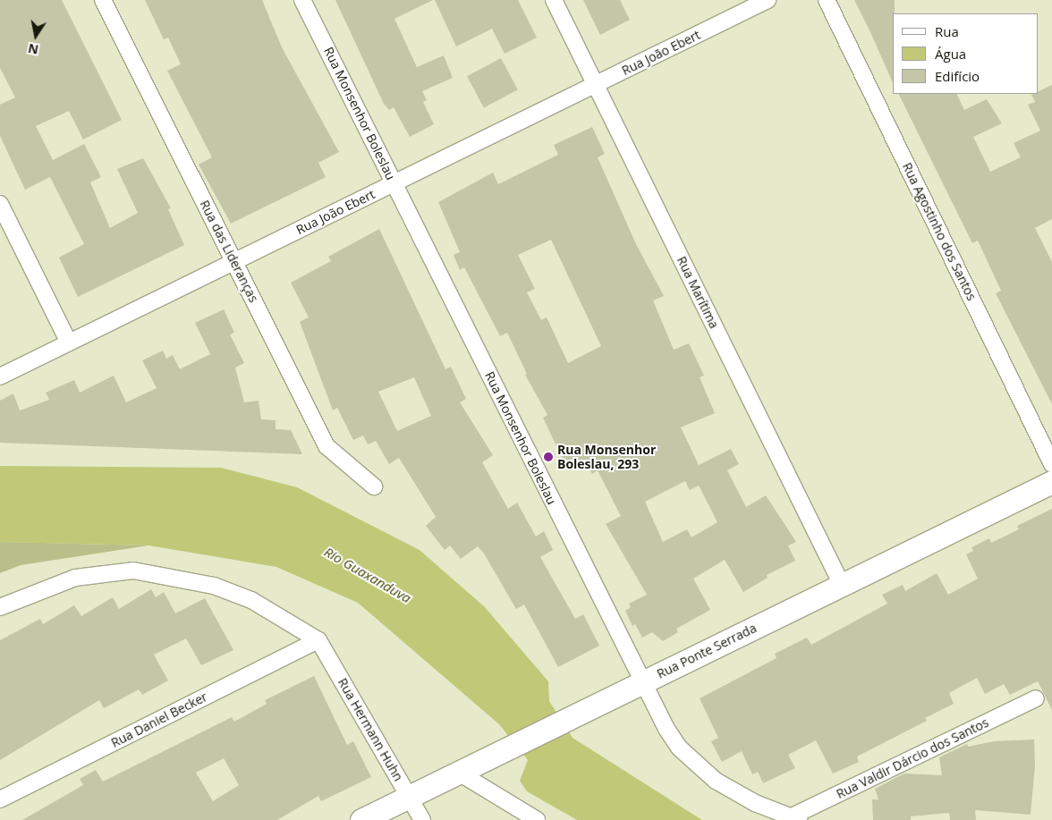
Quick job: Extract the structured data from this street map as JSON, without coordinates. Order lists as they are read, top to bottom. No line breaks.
{"streets":{"street":["Rua João Ebert","Rua Monsenhor Boleslau","Rua Agostinho dos Santos","Rua das Lideranças","Rua Marítima","Rua Ponte Serrada","Rua Daniel Becker","Rua Hermann Huhn","Rua Valdir Dárcio dos Santos"]},"crossings":[["Rua João Ebert","Rua Monsenhor Boleslau"],["Rua João Ebert","Rua das Lideranças"],["Rua João Ebert","Rua Marítima"],["Rua Monsenhor Boleslau","Rua Ponte Serrada"],["Rua Monsenhor Boleslau","Rua Valdir Dárcio dos Santos"],["Rua Marítima","Rua Ponte Serrada"],["Rua Ponte Serrada","Rua Hermann Huhn"],["Rua Daniel Becker","Rua Hermann Huhn"]],"water":["Rio Guaxanduva"],"places":["Rua Monsenhor Boleslau, 293"],"legend":["Rua","Água","Edifício"],"north":"bottom"}
